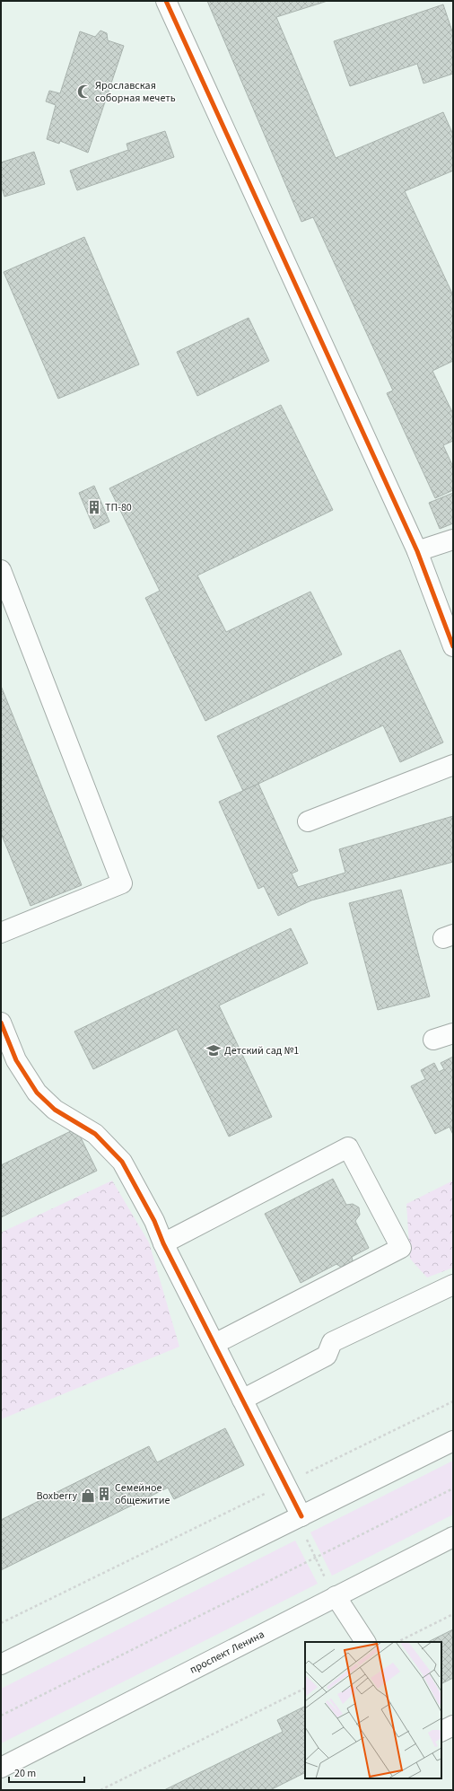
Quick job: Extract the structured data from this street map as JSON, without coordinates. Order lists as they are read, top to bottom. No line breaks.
{"streets":{"street":["проспект Ленина"]},"places":{"mosque":["Ярославская соборная мечеть"],"building":["ТП-80","Семейное общежитие"],"school or university":["Детский сад №1"],"shop":["Boxberry"]},"scale_bar":"20 m"}
